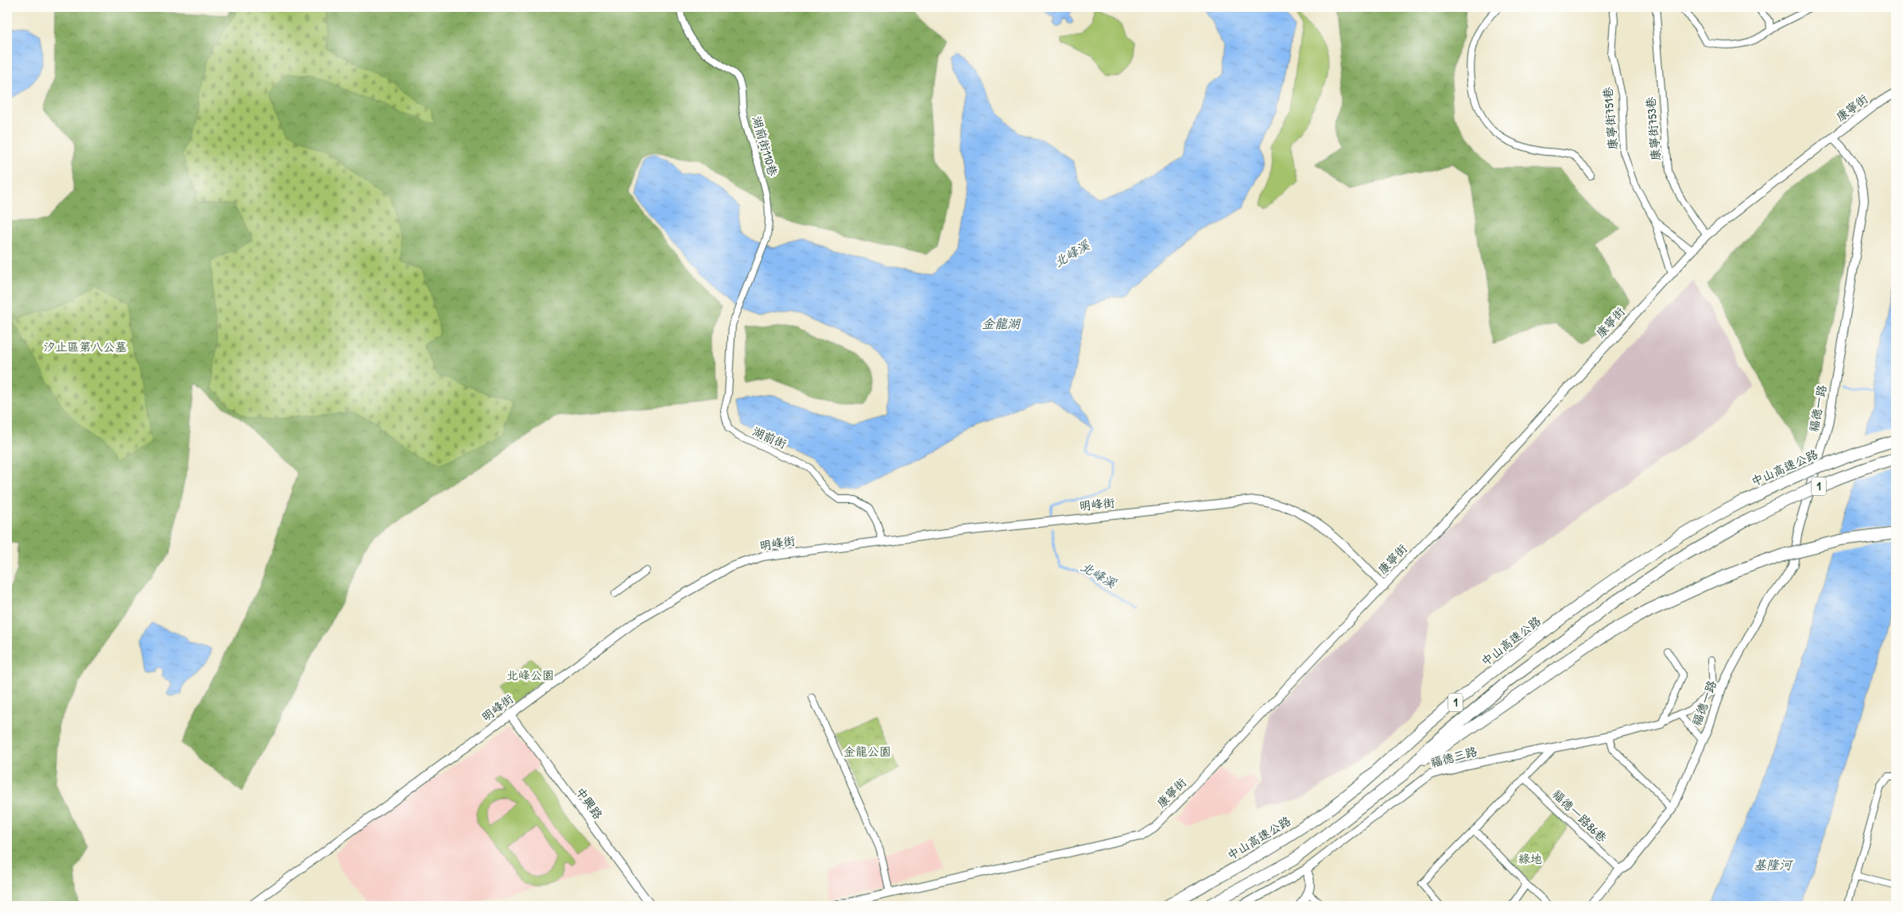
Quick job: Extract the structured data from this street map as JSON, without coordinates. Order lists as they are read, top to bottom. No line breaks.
{"streets":{"highway":["中山高速公路","1"],"street":["康寧街","康寧街751巷","康寧街753巷","湖前街110巷","福德一路","湖前街","明峰街","福德三路","中興路","福德一路86巷"]},"crossings":[["康寧街","康寧街751巷"],["康寧街","康寧街753巷"],["康寧街","福德一路"],["康寧街","明峰街"],["湖前街110巷","湖前街"],["福德一路","福德一路86巷"],["湖前街","明峰街"],["明峰街","中興路"]],"water":["北峰溪","金龍湖","基隆河"],"parks":["汐止區第八公墓","北峰公園","金龍公園","綠地"]}
